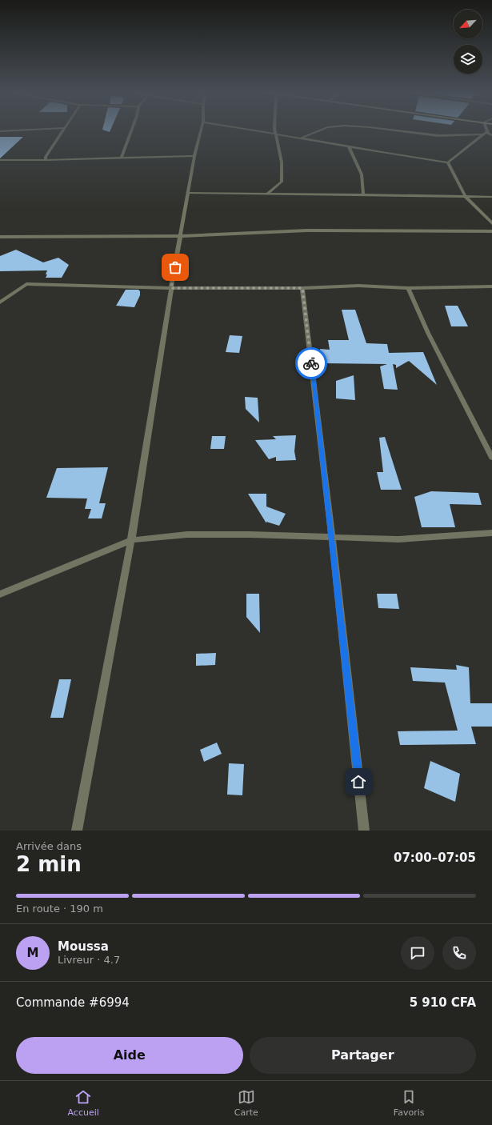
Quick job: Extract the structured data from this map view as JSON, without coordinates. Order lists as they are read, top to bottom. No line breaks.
{"north":"bottom left","page":{"heading":["2 min","Arrivée dans","07:00–07:05"],"panel":["Moussa","Livreur · 4.7","Commande #6994","5 910 CFA"],"bar":"En route · 190 m","round":"M","buttons":["Aide","Partager"],"tabs":["Accueil","Carte","Favoris"]}}
